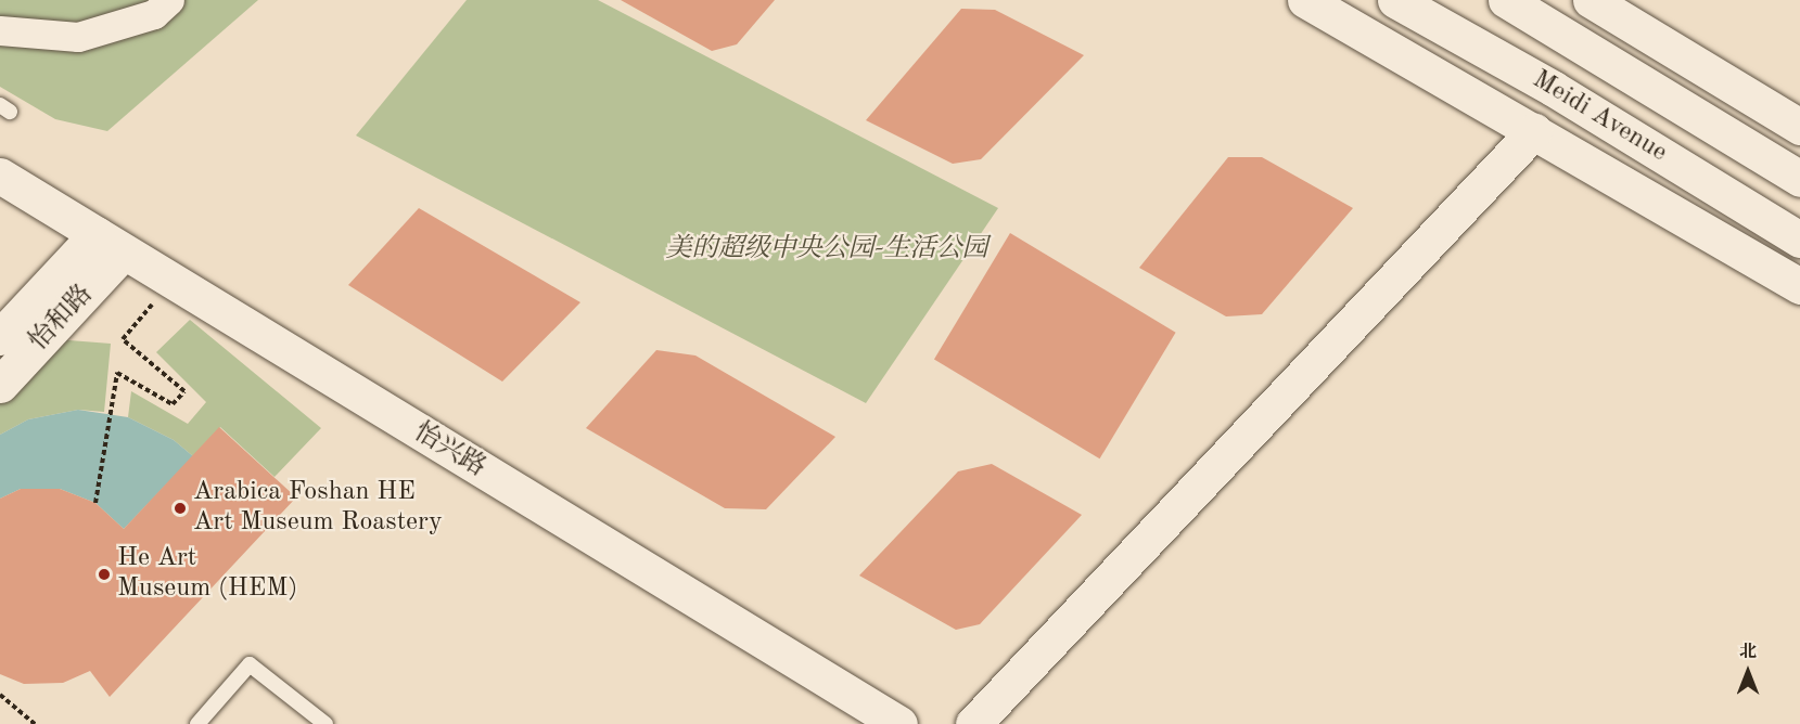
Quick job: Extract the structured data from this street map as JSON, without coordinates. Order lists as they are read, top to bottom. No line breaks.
{"streets":{"street":["Meidi Avenue","怡和路","怡兴路"]},"crossings":[["怡和路","怡兴路"]],"parks":["美的超级中央公园-生活公园"],"places":["Arabica Foshan HE Art Museum Roastery","He Art Museum (HEM)"],"north":"top"}
